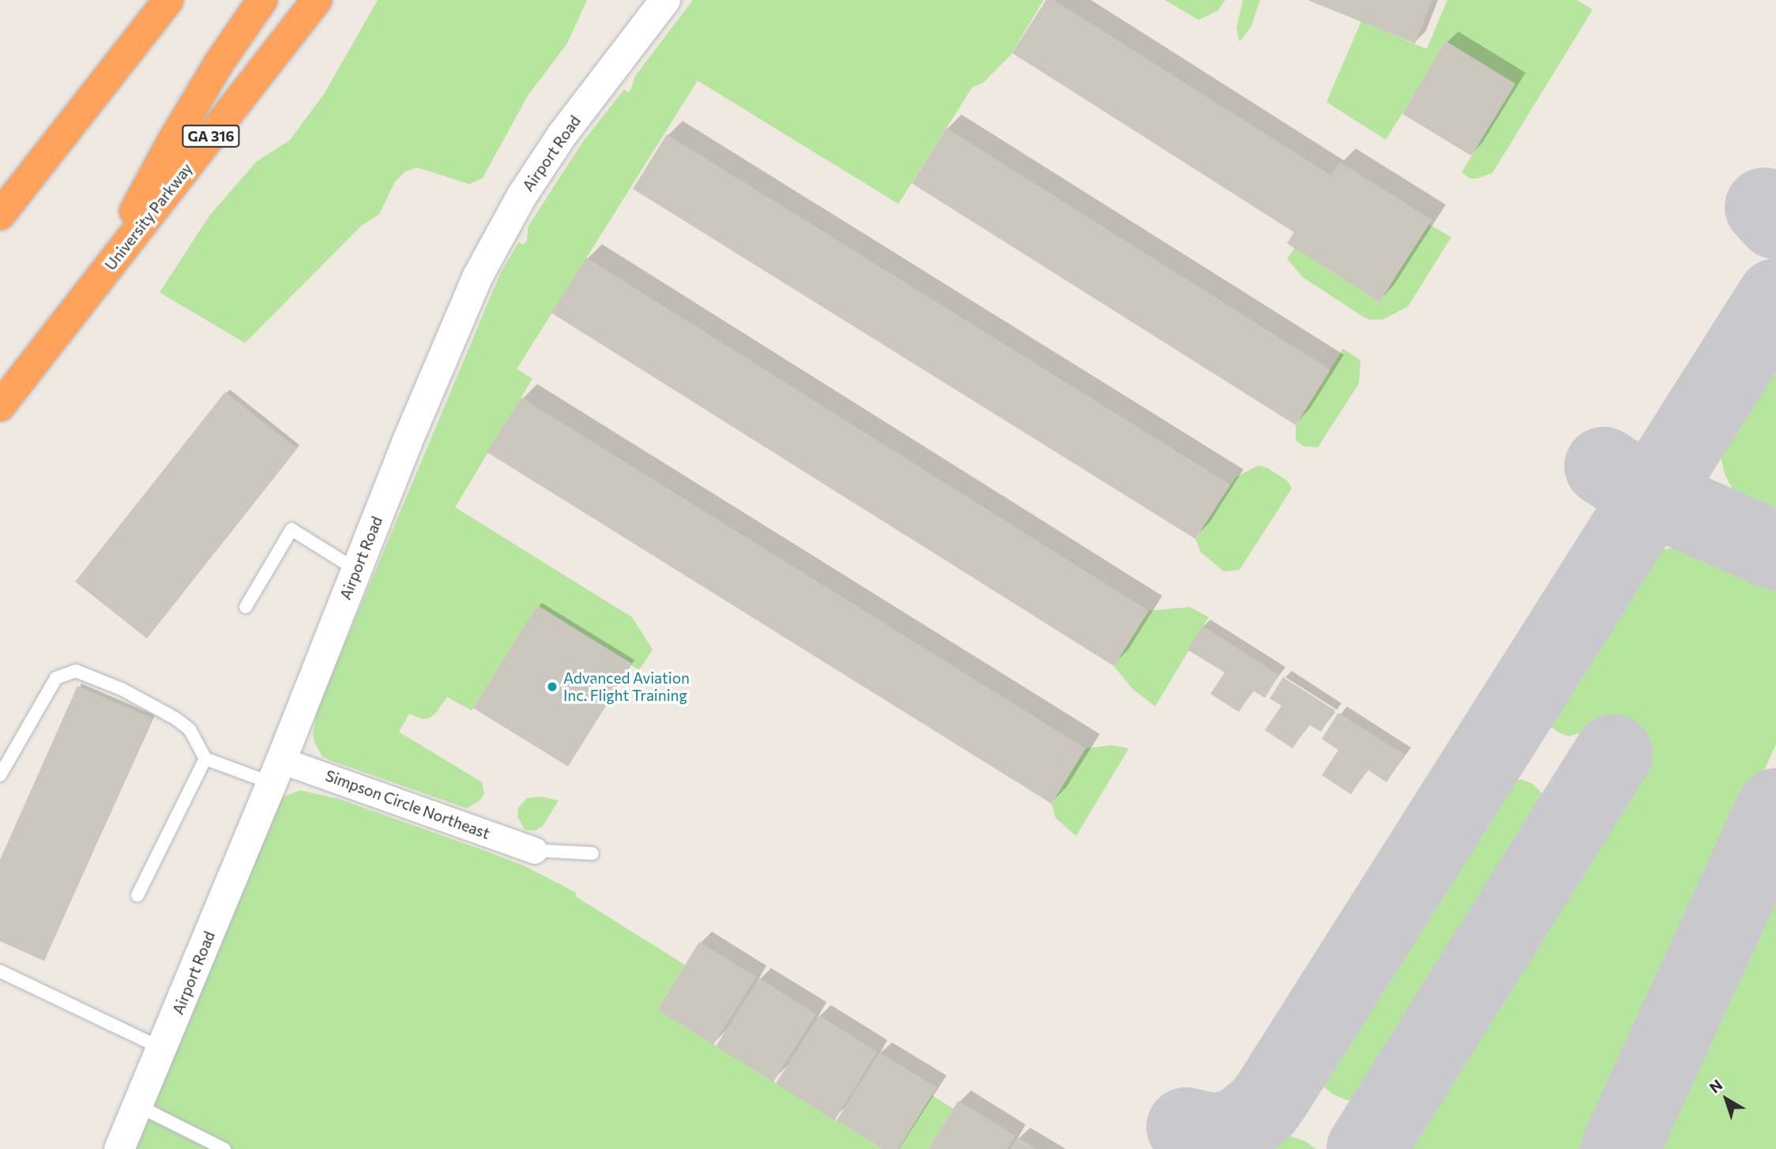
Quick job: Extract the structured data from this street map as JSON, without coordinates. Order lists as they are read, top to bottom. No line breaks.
{"streets":{"highway":["GA 316","University Parkway"],"street":["Airport Road","Simpson Circle Northeast"]},"crossings":[["Airport Road","Simpson Circle Northeast"]],"places":["Advanced Aviation Inc. Flight Training"],"north":"top left"}
